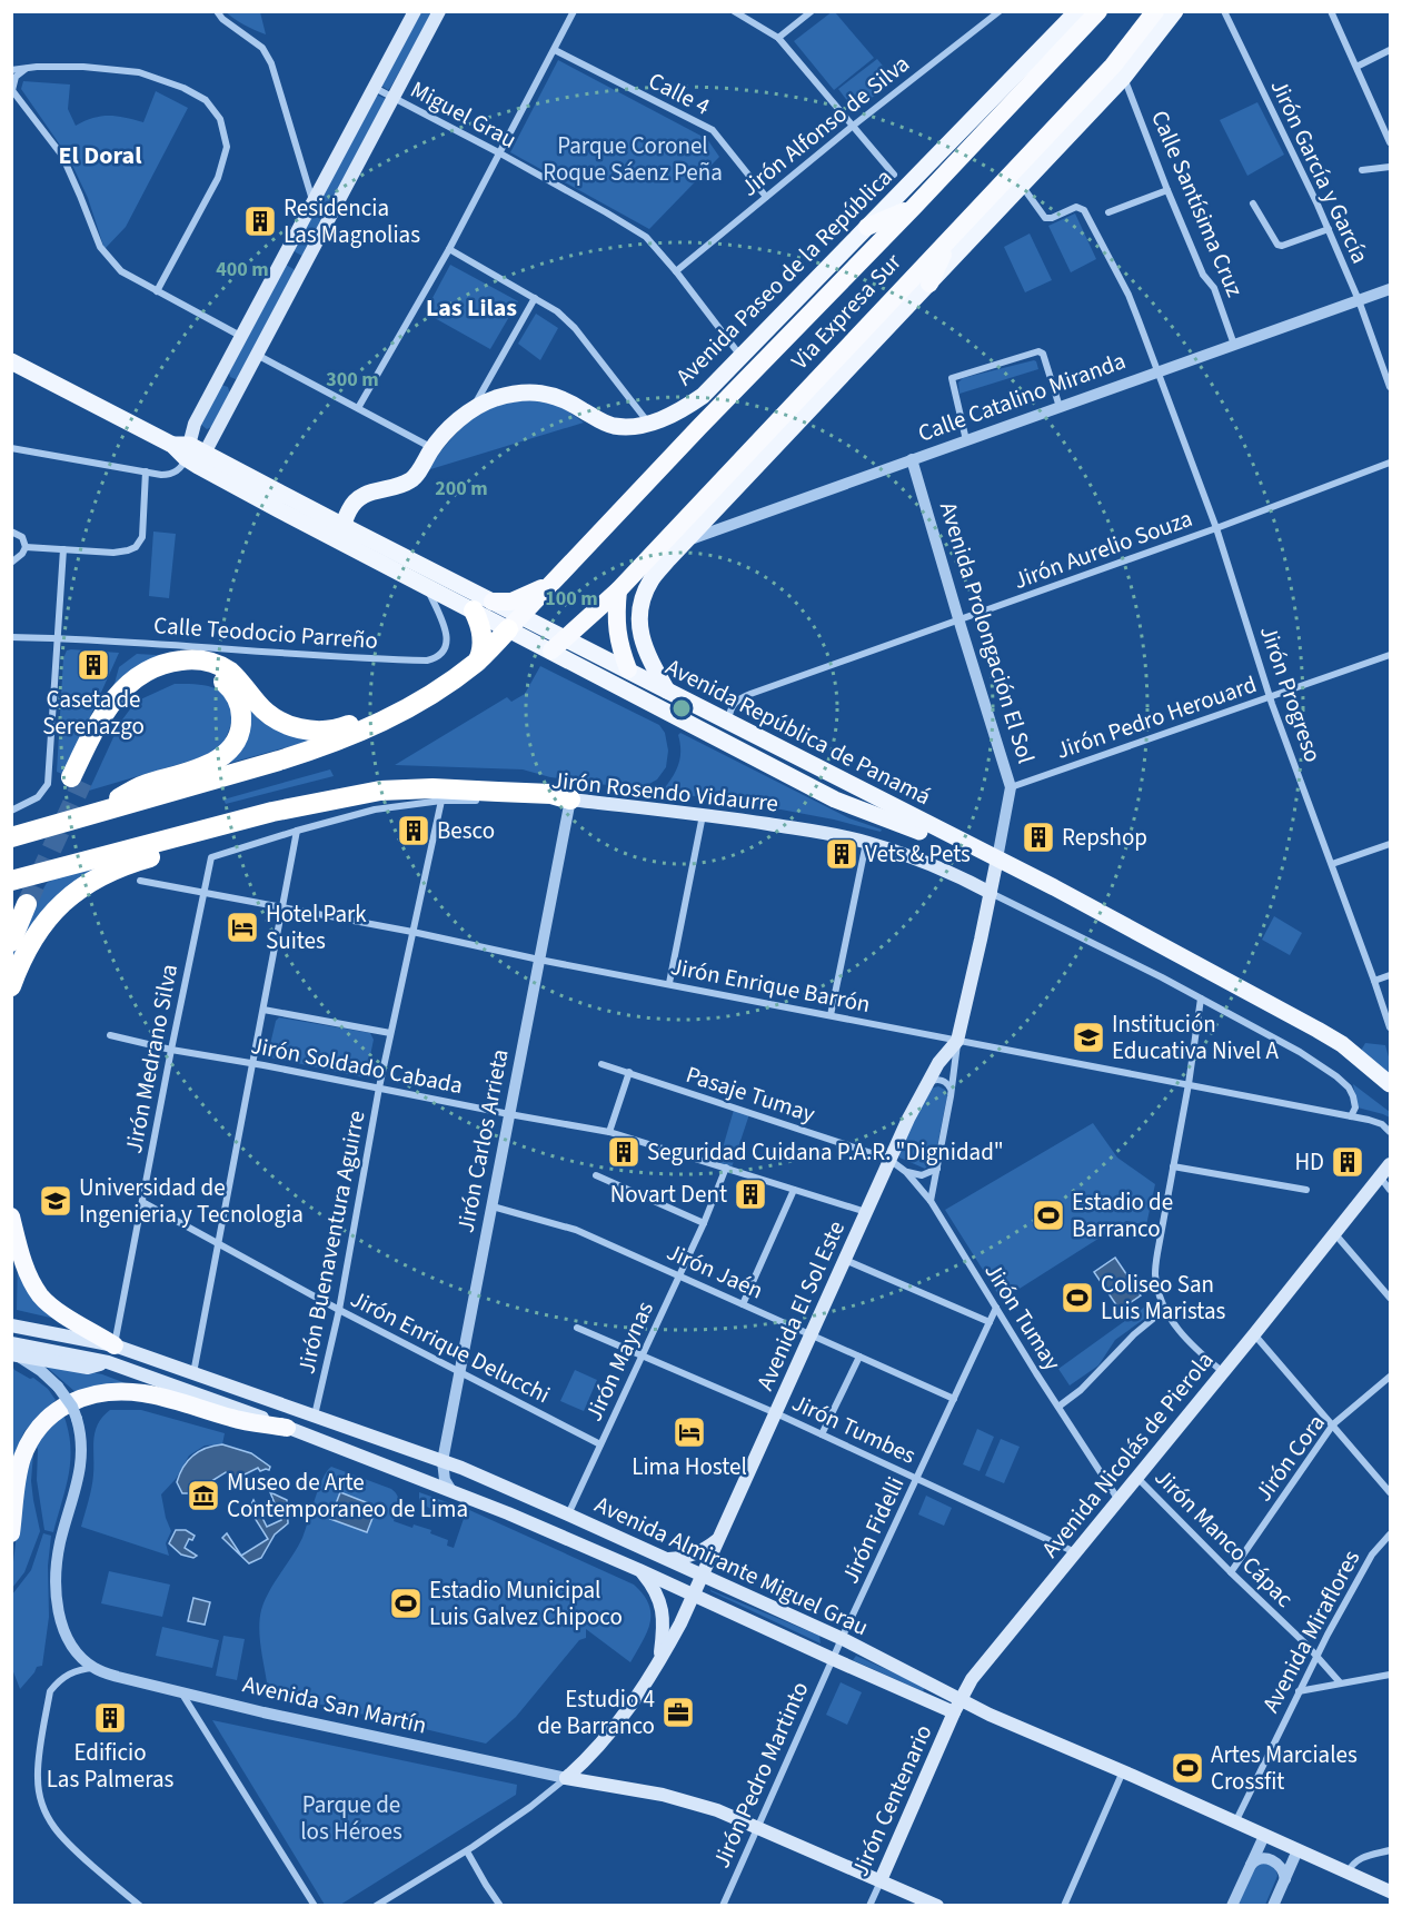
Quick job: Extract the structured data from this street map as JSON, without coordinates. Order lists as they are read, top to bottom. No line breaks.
{"streets":{"highway":["Via Expresa Sur"],"main road":["Avenida Paseo de la República","Avenida República de Panamá","Jirón Rosendo Vidaurre","Avenida El Sol Este","Avenida Nicolás de Pierola","Avenida Almirante Miguel Grau","Jirón Centenario"],"street":["Calle 4","Miguel Grau","Jirón Alfonso de Silva","Jirón García y García","Calle Santísima Cruz","Calle Catalino Miranda","Jirón Aurelio Souza","Calle Teodocio Parreño","Avenida Prolongación El Sol","Jirón Progreso","Jirón Pedro Herouard","Jirón Enrique Barrón","Jirón Medrano Silva","Jirón Soldado Cabada","Pasaje Tumay","Jirón Carlos Arrieta","Jirón Buenaventura Aguirre","Jirón Jaén","Jirón Tumay","Jirón Enrique Delucchi","Jirón Maynas","Jirón Tumbes","Jirón Cora","Jirón Fidelli","Jirón Manco Cápac","Avenida Miraflores","Avenida San Martín","Jirón Pedro Martinto"]},"crossings":[["Calle 4","Jirón Alfonso de Silva"],["Miguel Grau","Jirón Alfonso de Silva"],["Miguel Grau","Avenida Paseo de la República"],["Jirón García y García","Calle Catalino Miranda"],["Calle Santísima Cruz","Calle Catalino Miranda"],["Avenida Paseo de la República","Avenida República de Panamá"],["Via Expresa Sur","Calle Catalino Miranda"],["Via Expresa Sur","Avenida República de Panamá"],["Calle Catalino Miranda","Avenida Prolongación El Sol"],["Calle Catalino Miranda","Jirón Progreso"],["Jirón Aurelio Souza","Avenida Prolongación El Sol"],["Jirón Aurelio Souza","Jirón Progreso"],["Jirón Aurelio Souza","Avenida República de Panamá"],["Calle Teodocio Parreño","Avenida República de Panamá"],["Avenida Prolongación El Sol","Jirón Pedro Herouard"],["Avenida Prolongación El Sol","Avenida República de Panamá"],["Avenida Prolongación El Sol","Avenida El Sol Este"],["Jirón Progreso","Jirón Pedro Herouard"],["Avenida República de Panamá","Avenida El Sol Este"],["Jirón Rosendo Vidaurre","Jirón Carlos Arrieta"],["Jirón Rosendo Vidaurre","Avenida El Sol Este"],["Jirón Enrique Barrón","Jirón Medrano Silva"],["Jirón Enrique Barrón","Jirón Carlos Arrieta"],["Jirón Enrique Barrón","Jirón Buenaventura Aguirre"],["Jirón Enrique Barrón","Avenida El Sol Este"],["Jirón Medrano Silva","Jirón Soldado Cabada"],["Jirón Medrano Silva","Jirón Enrique Delucchi"],["Jirón Medrano Silva","Avenida Almirante Miguel Grau"],["Jirón Soldado Cabada","Jirón Carlos Arrieta"],["Jirón Soldado Cabada","Jirón Buenaventura Aguirre"],["Jirón Soldado Cabada","Avenida El Sol Este"],["Jirón Soldado Cabada","Jirón Maynas"],["Pasaje Tumay","Avenida El Sol Este"],["Pasaje Tumay","Jirón Tumay"],["Jirón Carlos Arrieta","Jirón Jaén"],["Jirón Carlos Arrieta","Jirón Enrique Delucchi"],["Jirón Carlos Arrieta","Avenida Almirante Miguel Grau"],["Jirón Buenaventura Aguirre","Jirón Enrique Delucchi"],["Jirón Buenaventura Aguirre","Avenida Almirante Miguel Grau"],["Jirón Jaén","Avenida El Sol Este"],["Jirón Jaén","Jirón Maynas"],["Jirón Jaén","Jirón Fidelli"],["Avenida El Sol Este","Jirón Tumay"],["Avenida El Sol Este","Jirón Tumbes"],["Avenida El Sol Este","Avenida Almirante Miguel Grau"],["Avenida El Sol Este","Avenida San Martín"],["Jirón Tumay","Avenida Nicolás de Pierola"],["Jirón Tumay","Jirón Fidelli"],["Jirón Enrique Delucchi","Jirón Maynas"],["Jirón Maynas","Jirón Tumbes"],["Jirón Maynas","Avenida Almirante Miguel Grau"],["Jirón Tumbes","Avenida Nicolás de Pierola"],["Jirón Tumbes","Jirón Fidelli"],["Avenida Nicolás de Pierola","Jirón Manco Cápac"],["Avenida Nicolás de Pierola","Avenida Almirante Miguel Grau"],["Avenida Nicolás de Pierola","Jirón Centenario"],["Jirón Cora","Jirón Manco Cápac"],["Jirón Fidelli","Avenida Almirante Miguel Grau"],["Jirón Fidelli","Jirón Pedro Martinto"],["Jirón Manco Cápac","Avenida Miraflores"],["Avenida Almirante Miguel Grau","Avenida Miraflores"],["Avenida Almirante Miguel Grau","Avenida San Martín"],["Avenida Almirante Miguel Grau","Jirón Pedro Martinto"],["Avenida Almirante Miguel Grau","Jirón Centenario"]],"districts":["El Doral","Las Lilas"],"parks":["Parque Coronel Roque Sáenz Peña","Parque de los Héroes"],"places":{"building":["Residencia Las Magnolias","Caseta de Serenazgo","Besco","Repshop","Vets & Pets","Seguridad Cuidana P.A.R. \"Dignidad\"","HD","Novart Dent","Edificio Las Palmeras"],"hotel":["Hotel Park Suites","Lima Hostel"],"school or university":["Institución Educativa Nivel A","Universidad de Ingenieria y Tecnologia"],"sports":["Estadio de Barranco","Coliseo San Luis Maristas","Estadio Municipal Luis Galvez Chipoco","Artes Marciales Crossfit"],"museum":["Museo de Arte Contemporaneo de Lima"],"office":["Estudio 4 de Barranco"]},"rings":["400 m","300 m","200 m","100 m"]}
